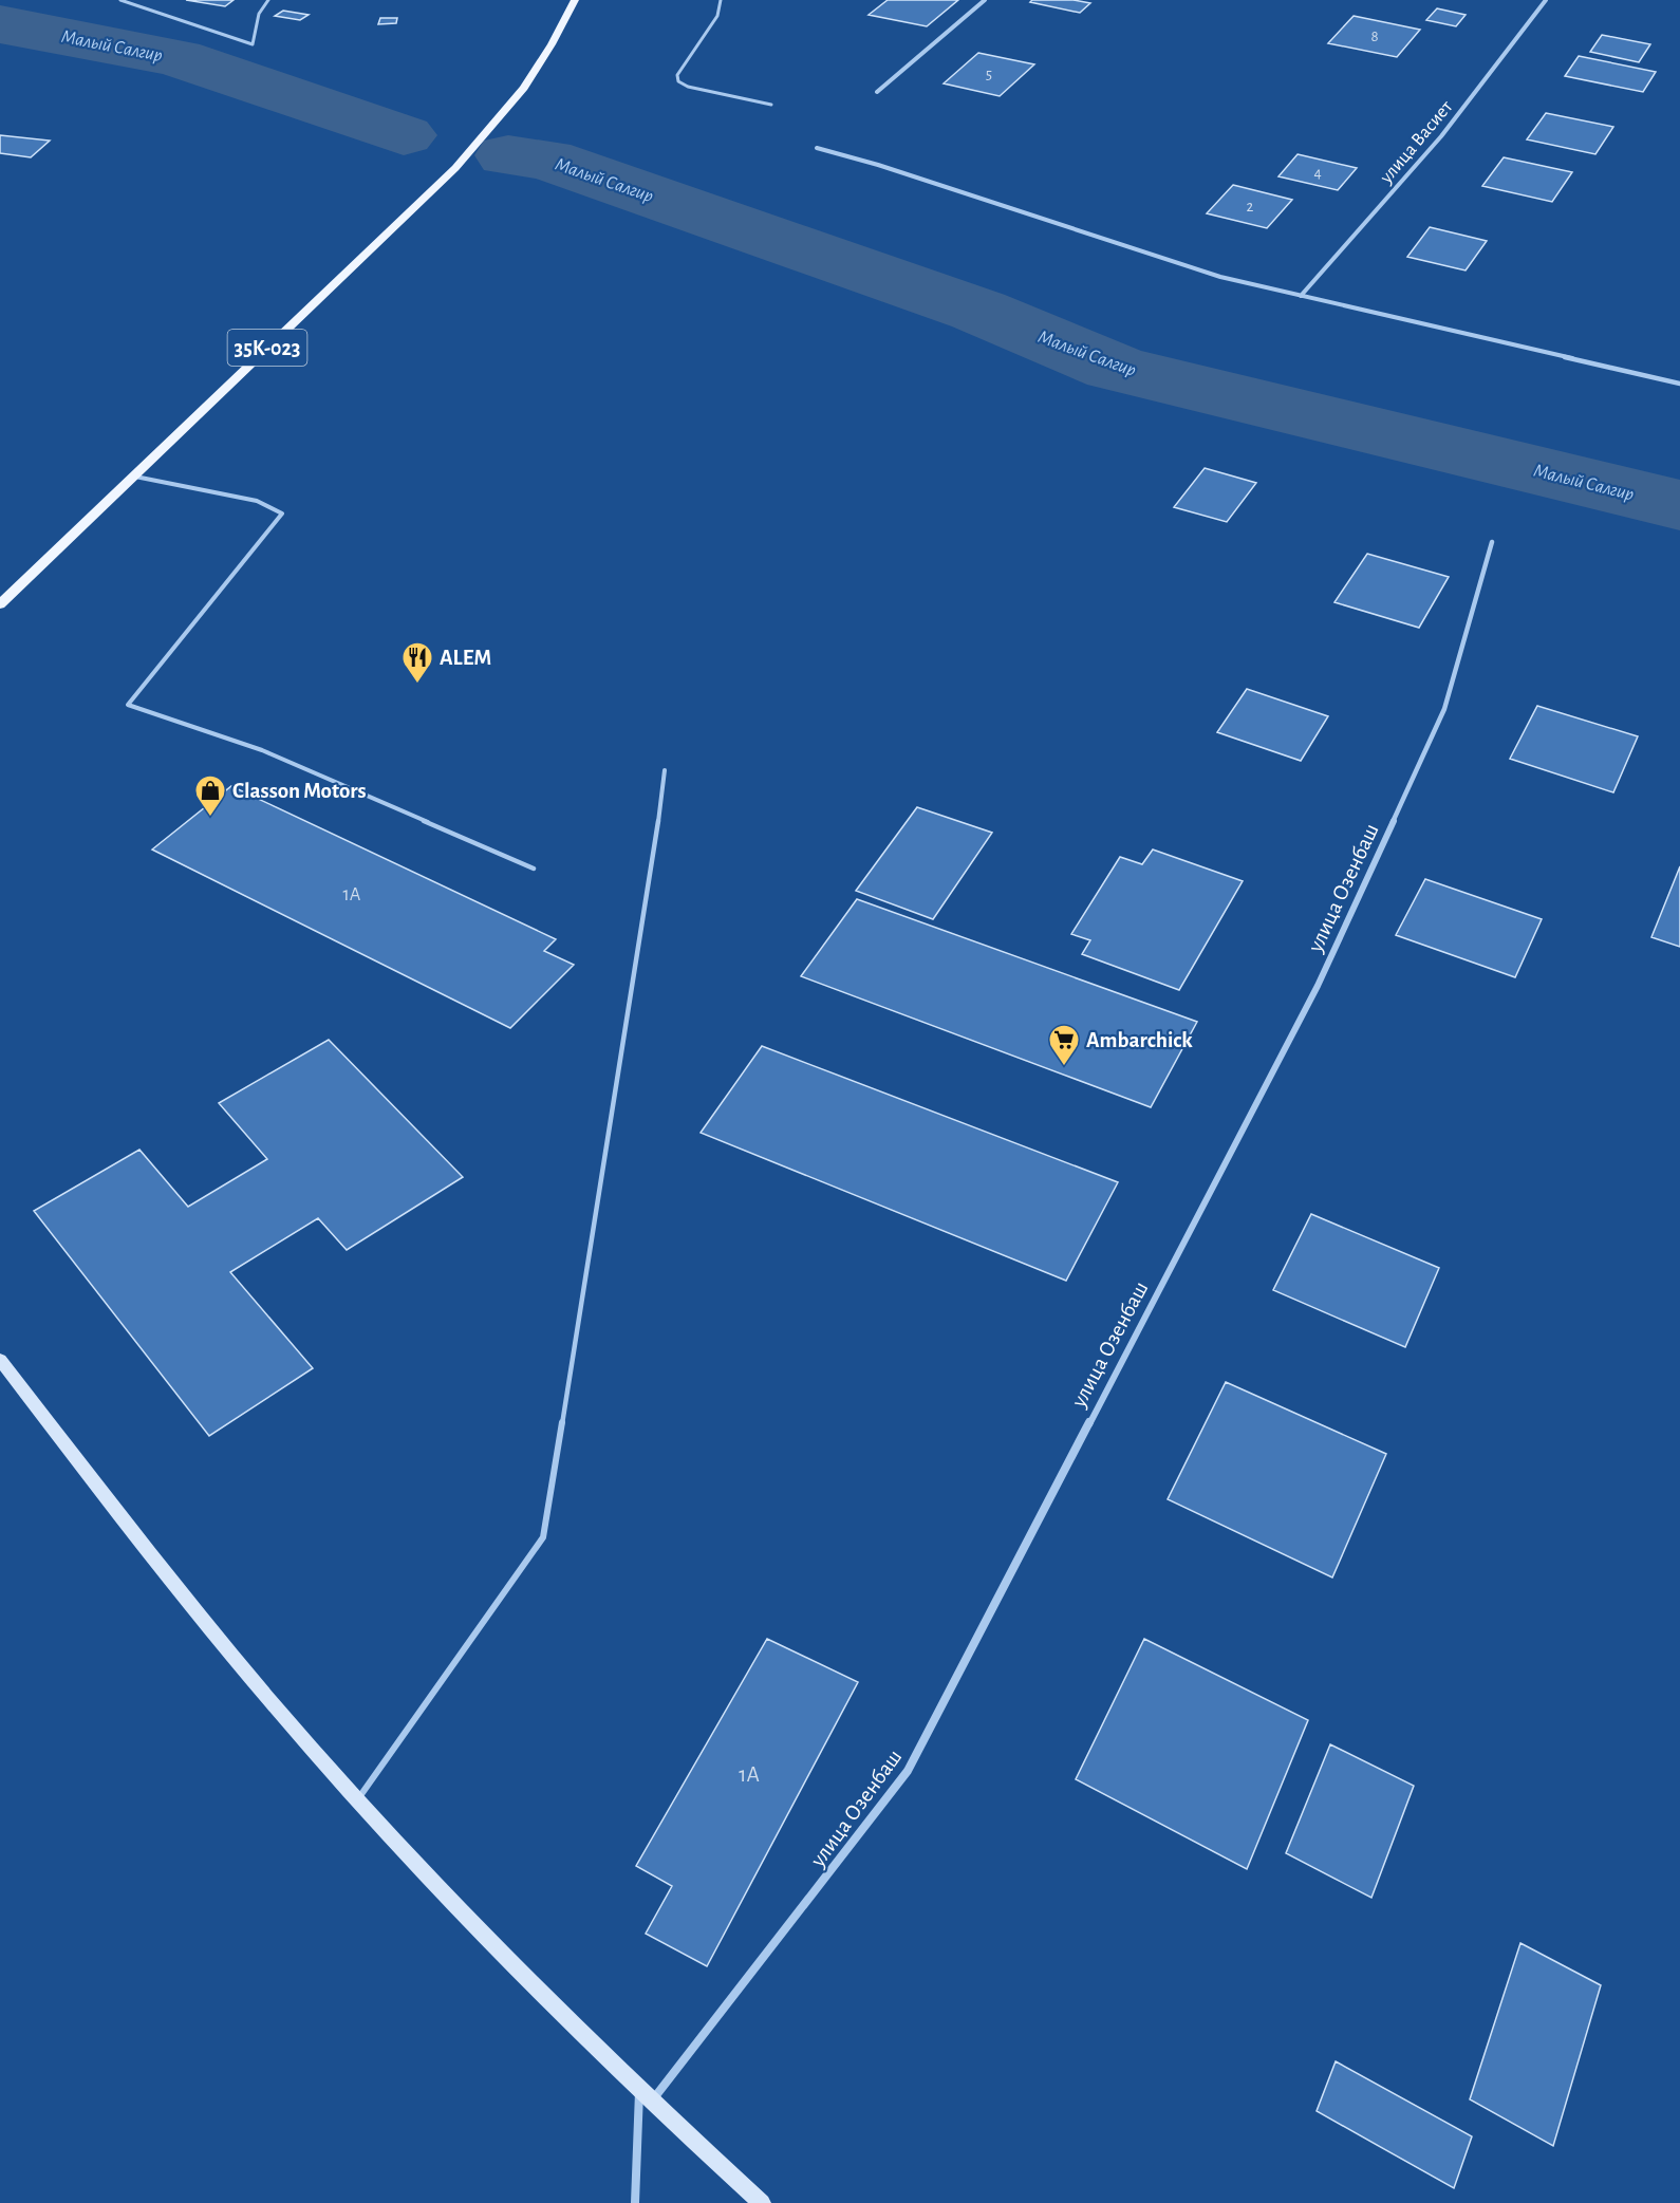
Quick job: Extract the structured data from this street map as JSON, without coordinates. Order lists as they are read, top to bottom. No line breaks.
{"streets":{"main road":["35К-023"],"street":["улица Васиет","улица Озенбаш"]},"water":["Малый Салгир"],"places":{"restaurant":["ALEM"],"shop":["Classon Motors"],"supermarket":["Ambarchick"]},"house_numbers":["8","5","4","2","1А","1А"]}
